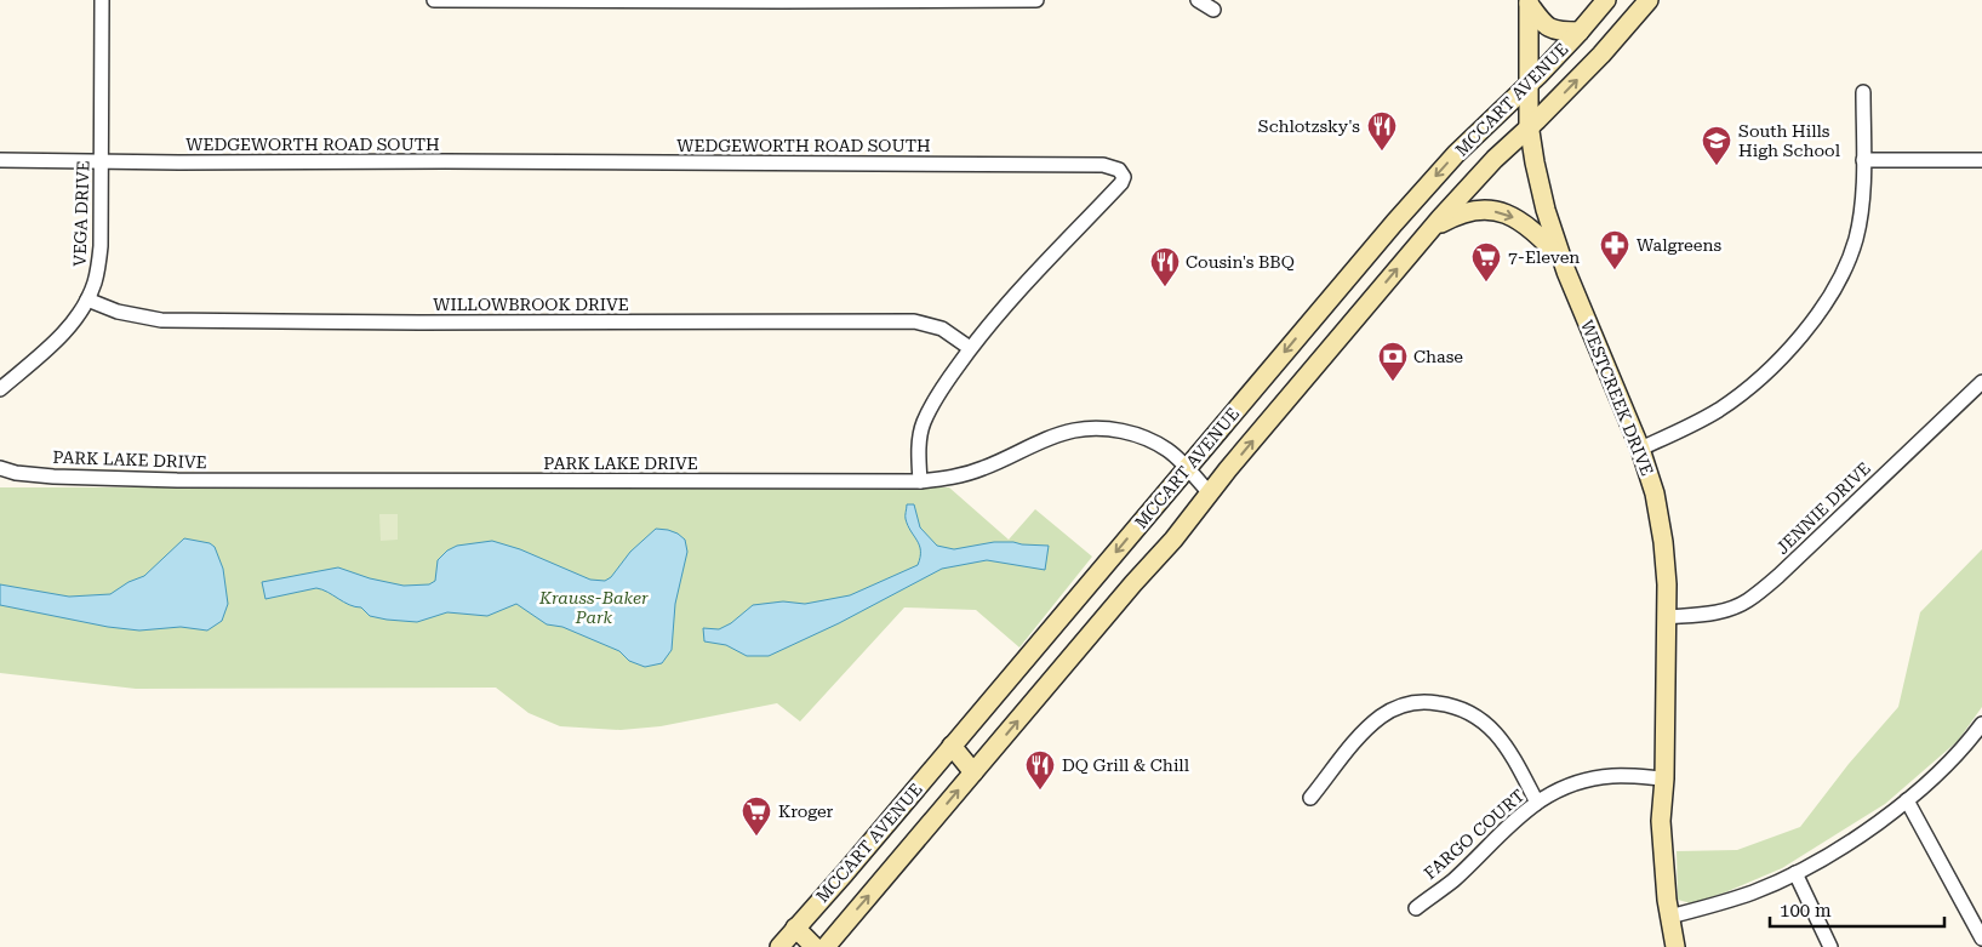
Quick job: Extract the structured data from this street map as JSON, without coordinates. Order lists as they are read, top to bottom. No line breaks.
{"streets":{"main road":["MCCART AVENUE","WESTCREEK DRIVE"],"street":["WEDGEWORTH ROAD SOUTH","VEGA DRIVE","WILLOWBROOK DRIVE","PARK LAKE DRIVE","JENNIE DRIVE","FARGO COURT"]},"crossings":[["MCCART AVENUE","WESTCREEK DRIVE"],["MCCART AVENUE","PARK LAKE DRIVE"],["WEDGEWORTH ROAD SOUTH","VEGA DRIVE"],["WEDGEWORTH ROAD SOUTH","WILLOWBROOK DRIVE"],["WEDGEWORTH ROAD SOUTH","PARK LAKE DRIVE"],["VEGA DRIVE","WILLOWBROOK DRIVE"],["WESTCREEK DRIVE","JENNIE DRIVE"],["WESTCREEK DRIVE","FARGO COURT"]],"parks":["Krauss-Baker Park"],"places":{"restaurant":["Schlotzsky's","Cousin's BBQ","DQ Grill & Chill"],"school or university":["South Hills High School"],"pharmacy":["Walgreens"],"supermarket":["7-Eleven","Kroger"],"bank":["Chase"]},"scale_bar":"100 m"}
